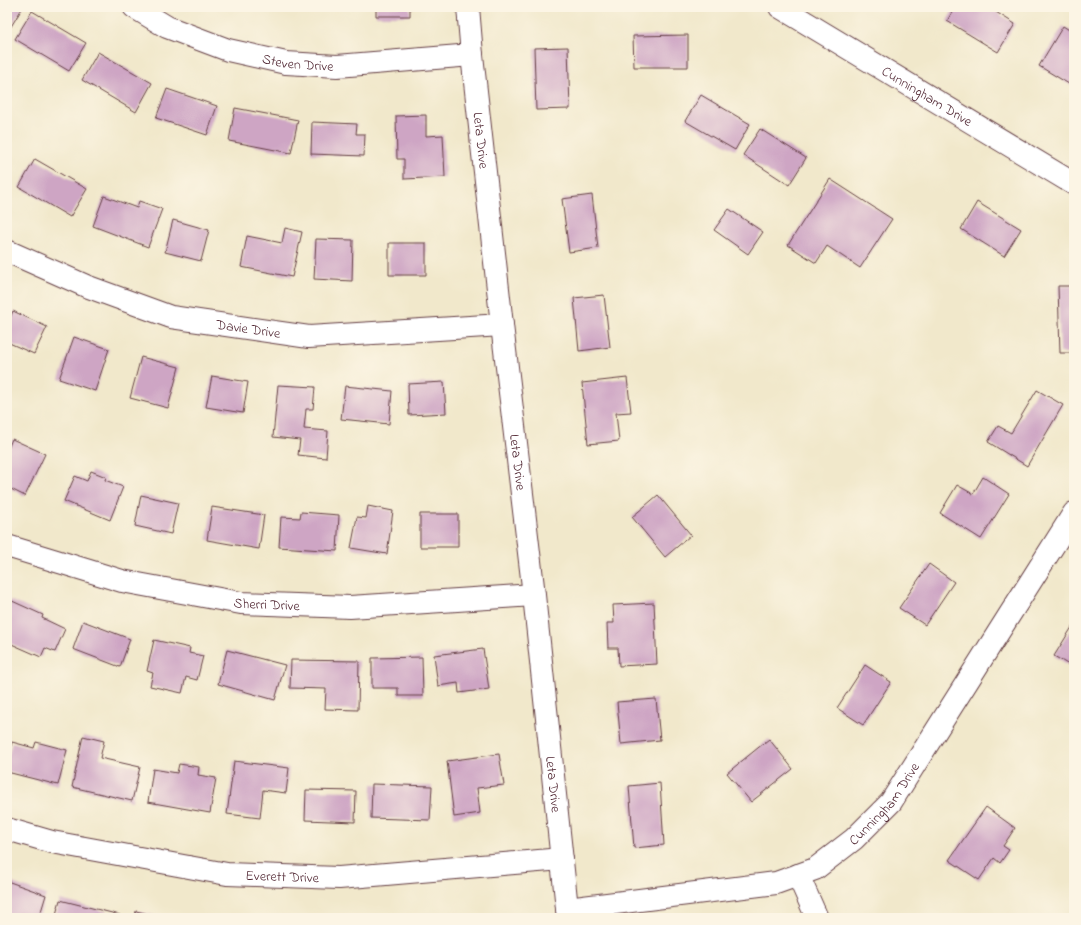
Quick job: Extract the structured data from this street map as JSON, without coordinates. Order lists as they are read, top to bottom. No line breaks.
{"streets":{"street":["Steven Drive","Cunningham Drive","Leta Drive","Davie Drive","Sherri Drive","Everett Drive"]},"crossings":[["Steven Drive","Leta Drive"],["Cunningham Drive","Leta Drive"],["Leta Drive","Davie Drive"],["Leta Drive","Sherri Drive"],["Leta Drive","Everett Drive"]]}
